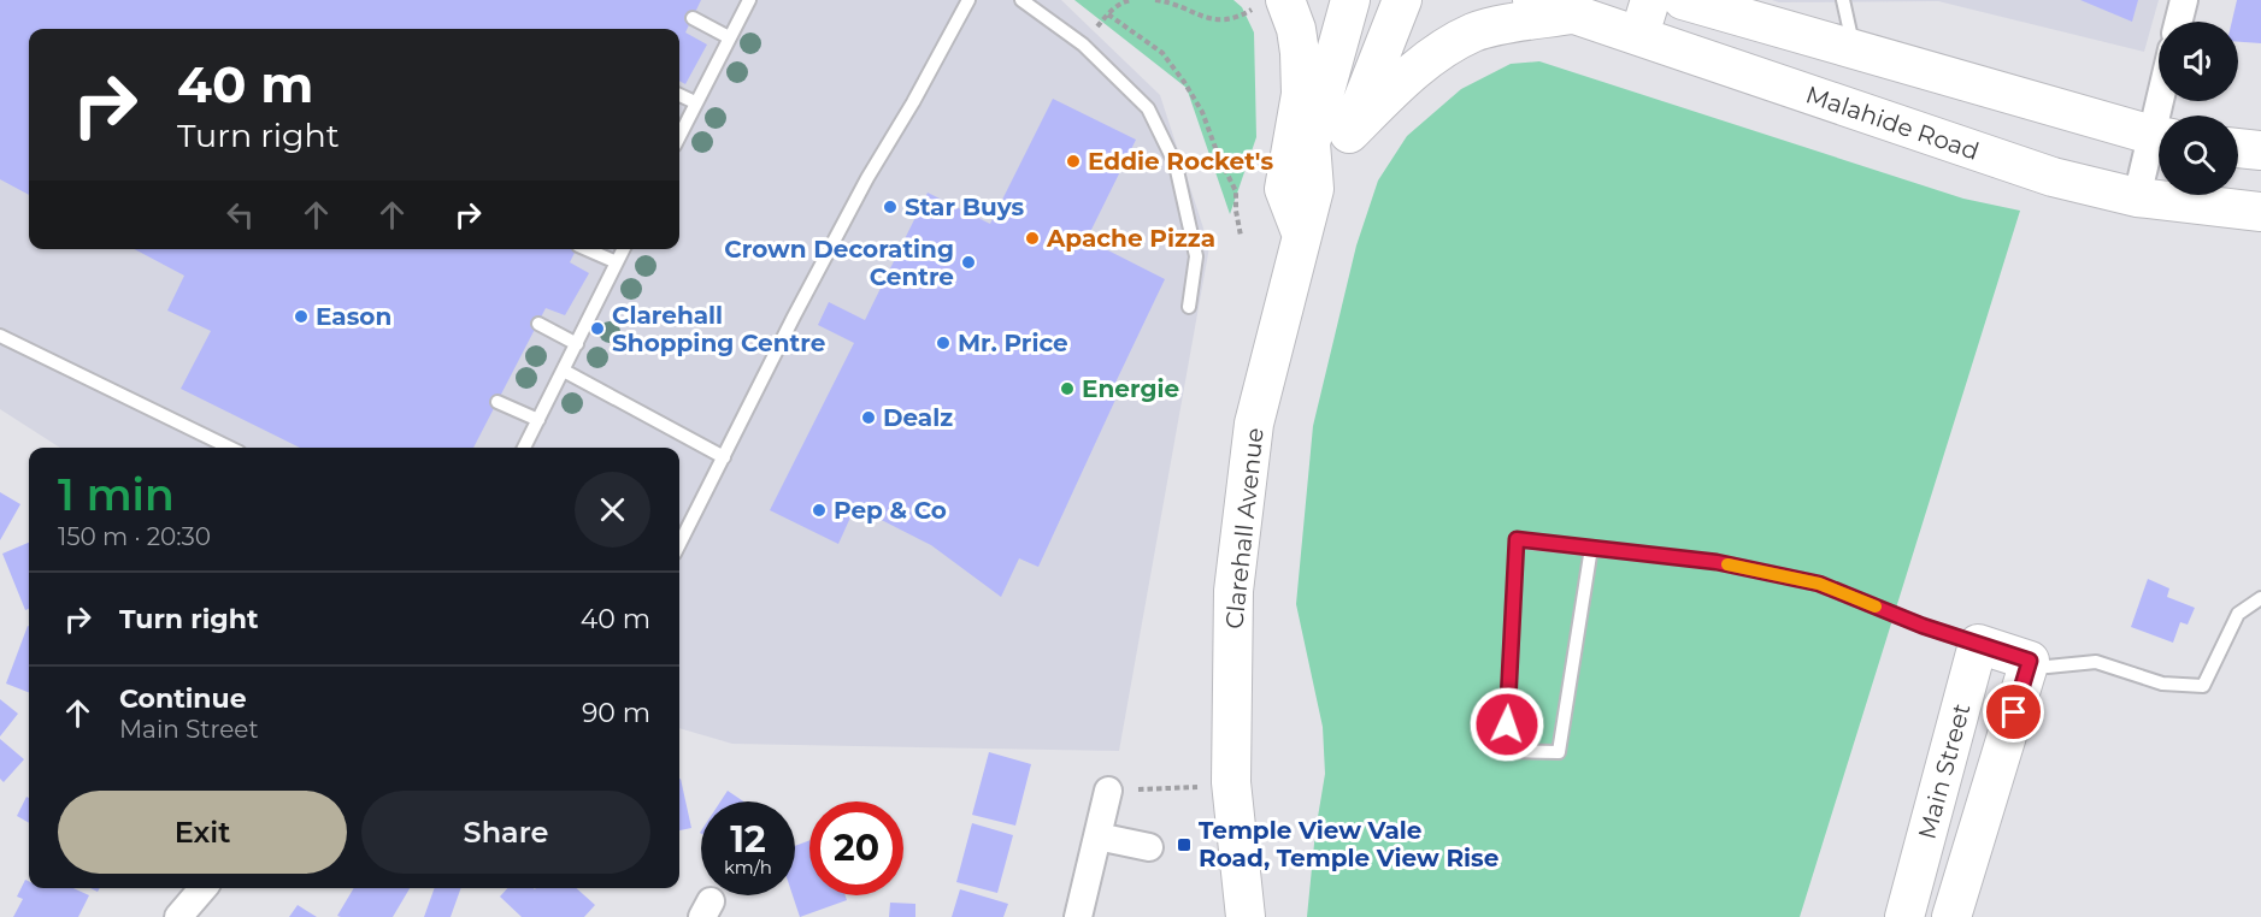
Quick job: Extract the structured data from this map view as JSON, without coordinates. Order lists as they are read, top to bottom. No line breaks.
{"streets":{"main road":["Malahide Road","Clarehall Avenue","Main Street"]},"places":{"other":["Eddie Rocket's","Star Buys","Apache Pizza","Crown Decorating Centre","Eason","Clarehall Shopping Centre","Mr. Price","Energie","Dealz","Pep & Co"],"transit":["Temple View Vale Road, Temple View Rise"]},"page":{"turn":["40 m","Turn right"],"heading":["1 min","150 m · 20:30"],"list":[{"name":"Turn right","value":"40 m"},{"name":"Continue","note":"Main Street","value":"90 m"}],"buttons":["Exit","Share"],"speed":"12 km/h","limit":"20"}}
